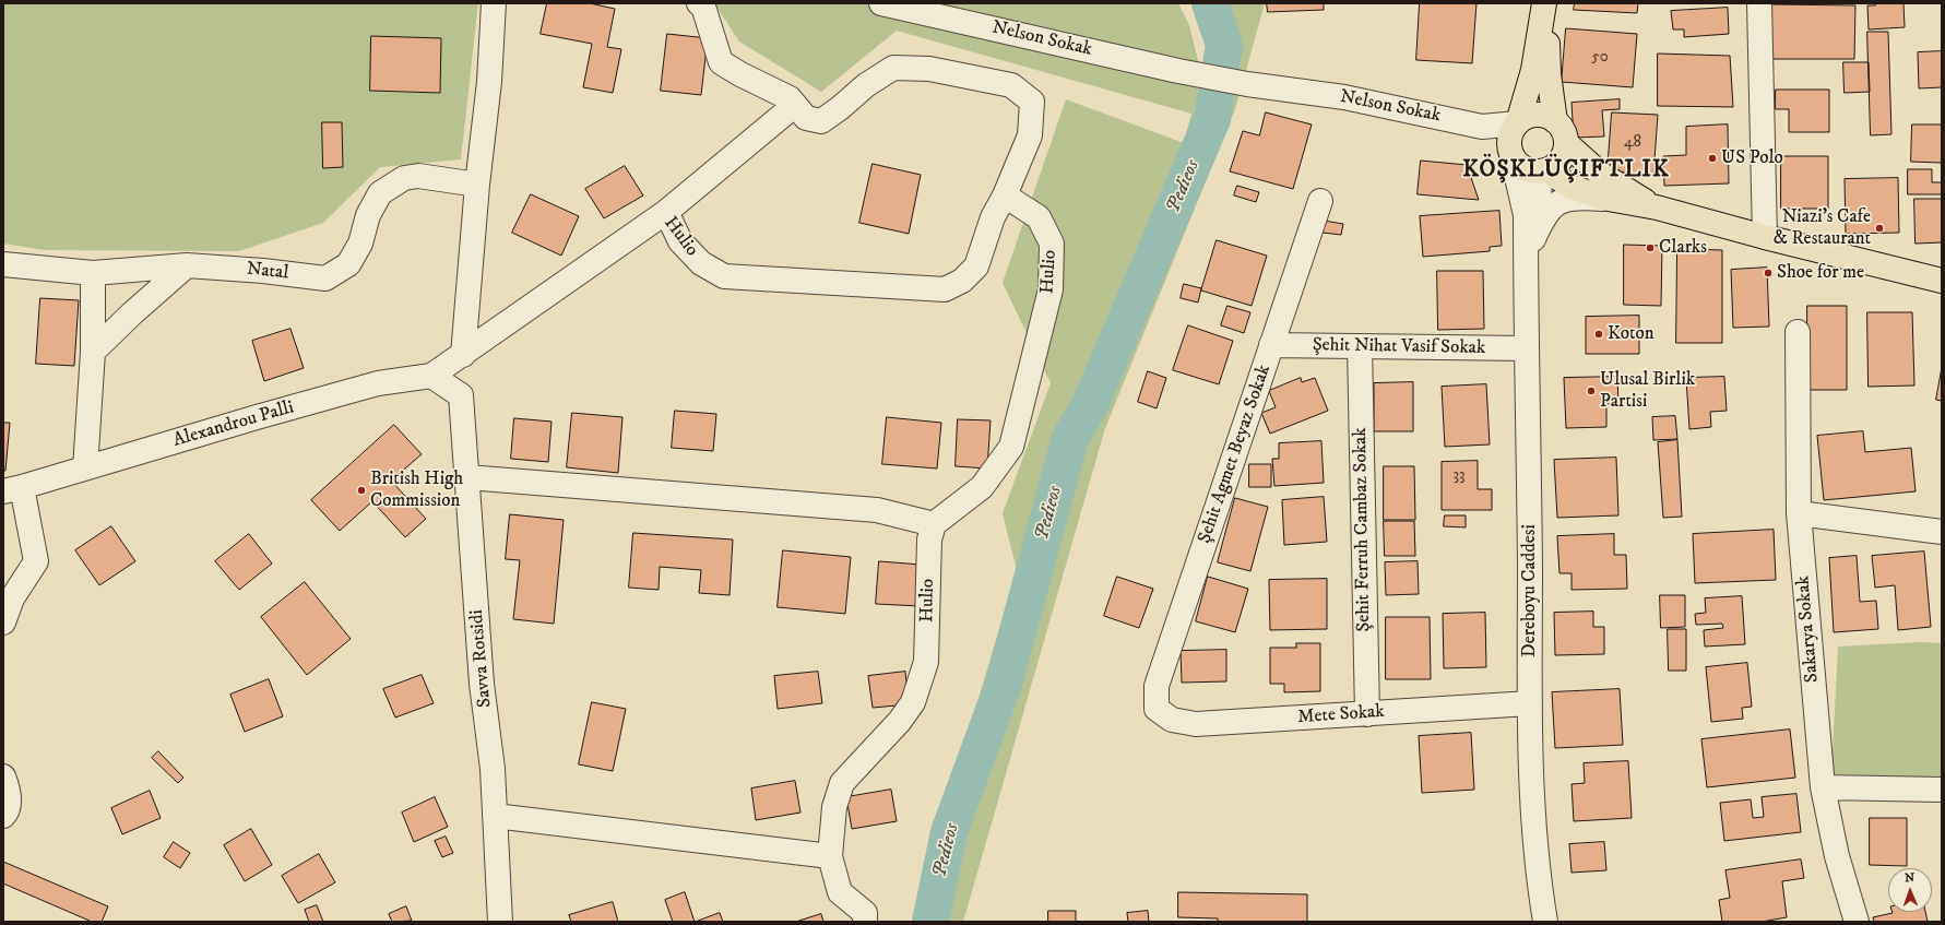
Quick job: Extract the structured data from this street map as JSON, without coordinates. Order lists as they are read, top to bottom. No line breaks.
{"streets":{"street":["Nelson Sokak","Hulio","Natal","Şehit Nihat Vasif Sokak","Alexandrou Palli","Şehit Agmet Beyaz Sokak","Şehit Ferruh Cambaz Sokak","Dereboyu Caddesi","Sakarya Sokak","Savva Rotsidi","Mete Sokak"]},"crossings":[["Nelson Sokak","Dereboyu Caddesi"],["Hulio","Alexandrou Palli"],["Hulio","Savva Rotsidi"],["Şehit Nihat Vasif Sokak","Şehit Agmet Beyaz Sokak"],["Şehit Nihat Vasif Sokak","Şehit Ferruh Cambaz Sokak"],["Şehit Nihat Vasif Sokak","Dereboyu Caddesi"],["Alexandrou Palli","Savva Rotsidi"],["Şehit Agmet Beyaz Sokak","Mete Sokak"],["Şehit Ferruh Cambaz Sokak","Mete Sokak"],["Dereboyu Caddesi","Mete Sokak"]],"districts":["KÖŞKLÜÇIFTLIK"],"water":["Pedieos"],"places":["US Polo","Niazi's Cafe & Restaurant","Clarks","Shoe for me","Koton","Ulusal Birlik Partisi","British High Commission"],"house_numbers":["50","48","33"],"north":"top"}
